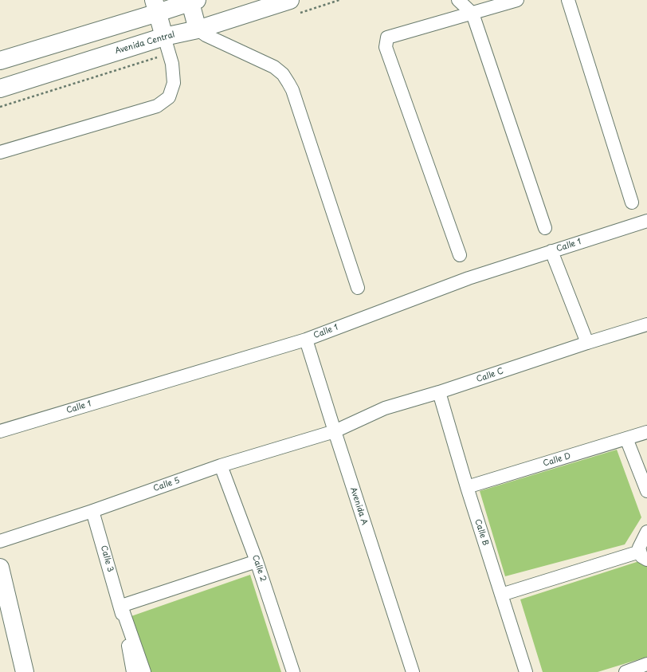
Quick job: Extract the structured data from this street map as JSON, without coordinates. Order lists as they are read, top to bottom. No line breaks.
{"streets":{"main road":["Avenida Central"],"street":["Calle 1","Calle C","Calle D","Calle 5","Avenida A","Calle B","Calle 3","Calle 2"]},"crossings":[["Calle 1","Avenida A"],["Calle C","Calle 5"],["Calle C","Avenida A"],["Calle C","Calle B"],["Calle D","Calle B"],["Calle 5","Avenida A"],["Calle 5","Calle 3"],["Calle 5","Calle 2"]]}
